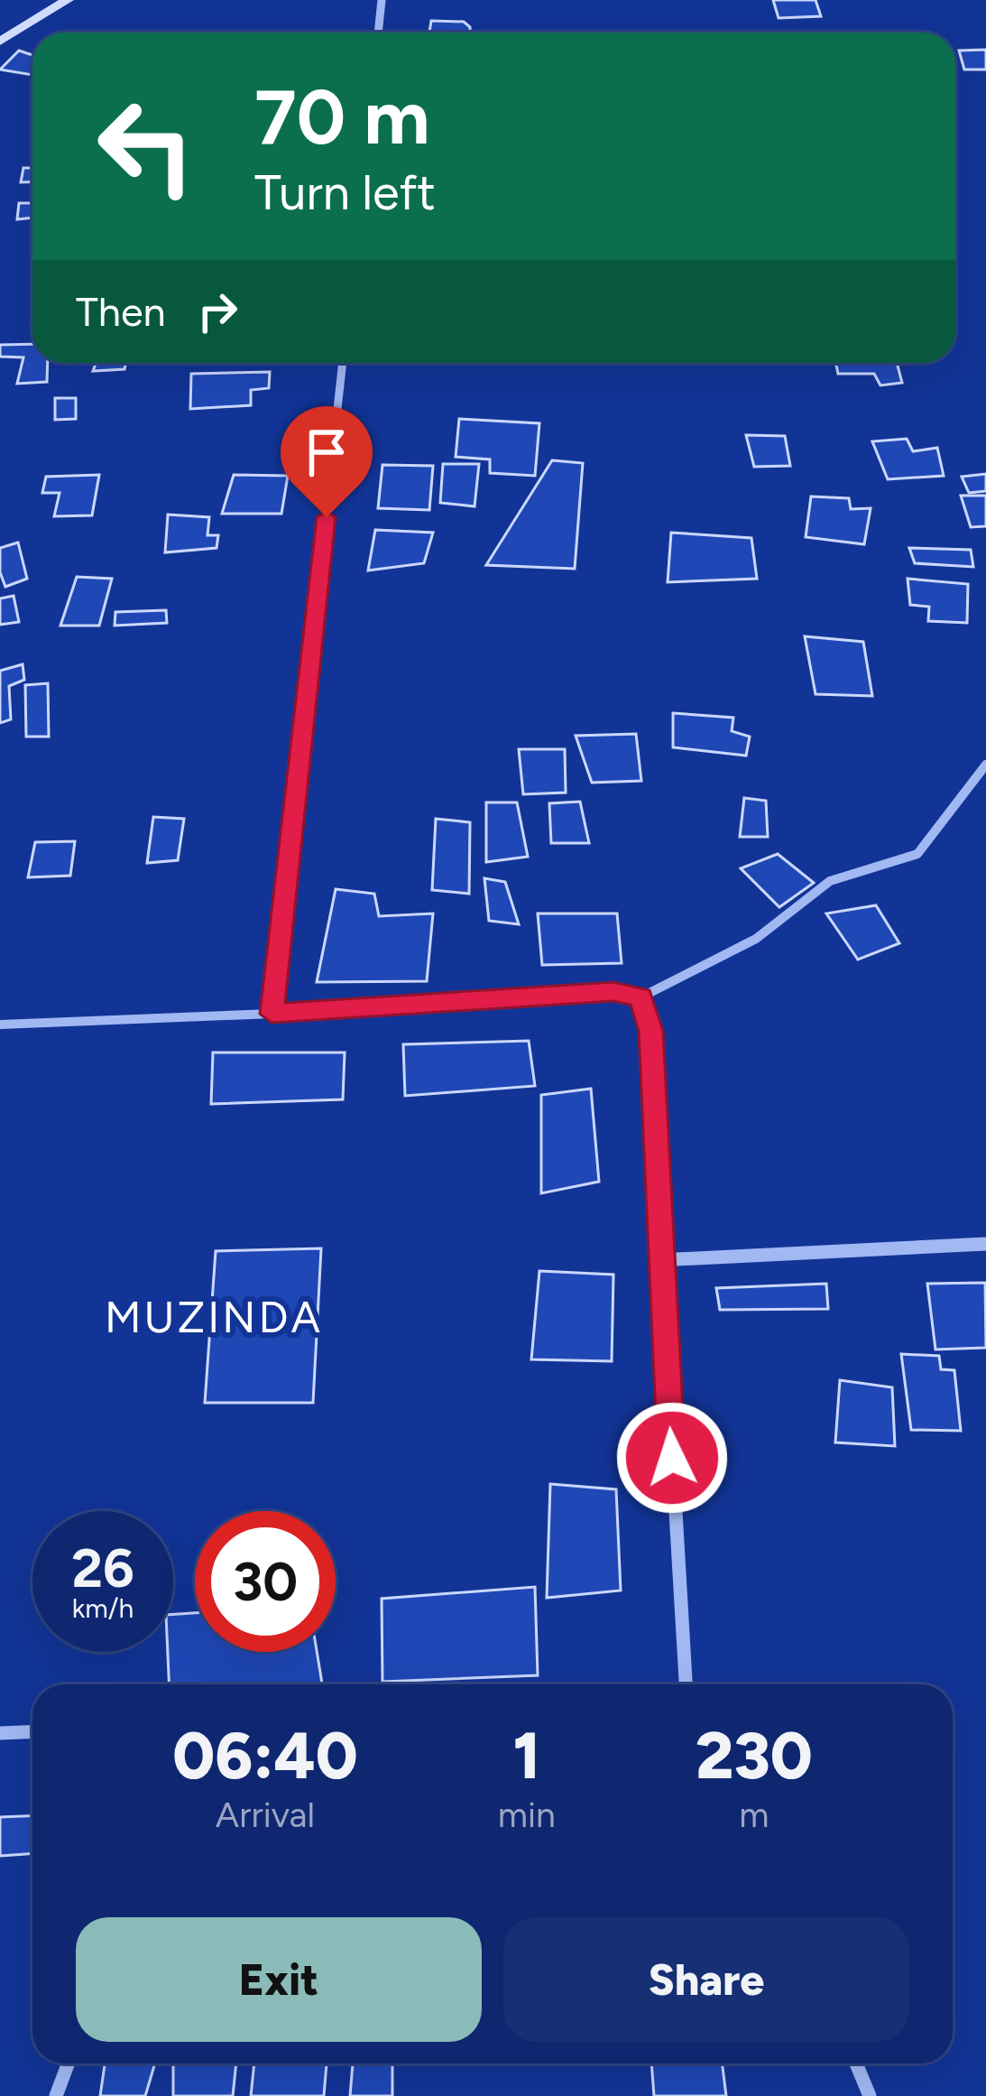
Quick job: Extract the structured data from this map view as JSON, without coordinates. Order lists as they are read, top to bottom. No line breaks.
{"districts":["MUZINDA"],"page":{"turn":["70 m","Turn left"],"then":"Then","speed":"26 km/h","limit":"30","eta":["06:40","Arrival","1","min","230","m"],"buttons":["Exit","Share"]}}
